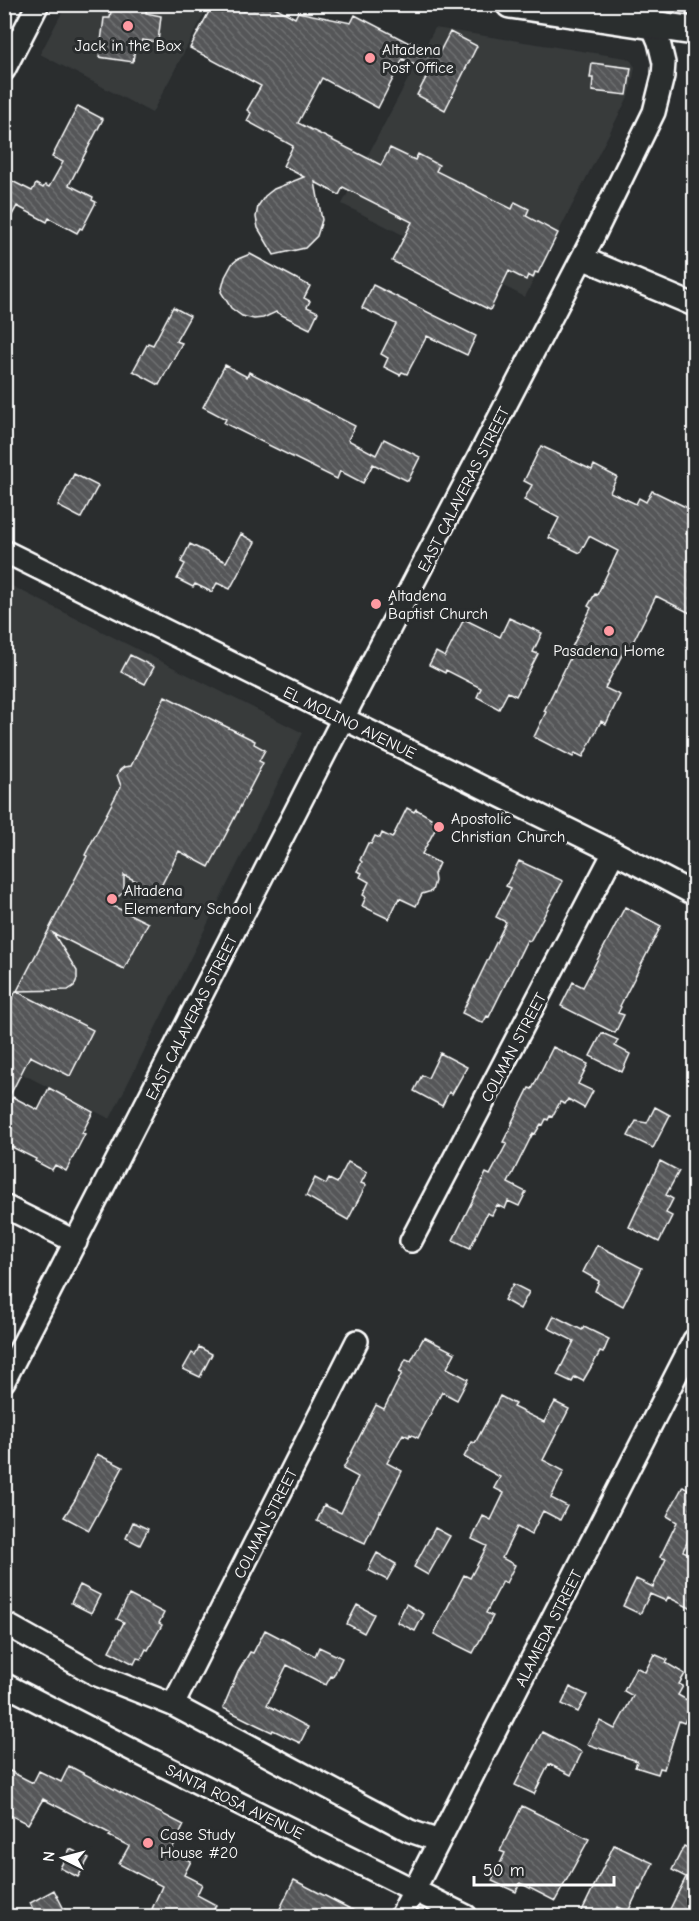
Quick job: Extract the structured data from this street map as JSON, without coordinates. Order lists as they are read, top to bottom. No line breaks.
{"streets":{"street":["EAST CALAVERAS STREET","EL MOLINO AVENUE","COLMAN STREET","ALAMEDA STREET","SANTA ROSA AVENUE"]},"crossings":[["EAST CALAVERAS STREET","EL MOLINO AVENUE"],["EL MOLINO AVENUE","COLMAN STREET"],["ALAMEDA STREET","SANTA ROSA AVENUE"]],"places":["Jack in the Box","Altadena Post Office","Altadena Baptist Church","Pasadena Home","Apostolic Christian Church","Altadena Elementary School","Case Study House #20"],"scale_bar":"50 m","north":"left"}
